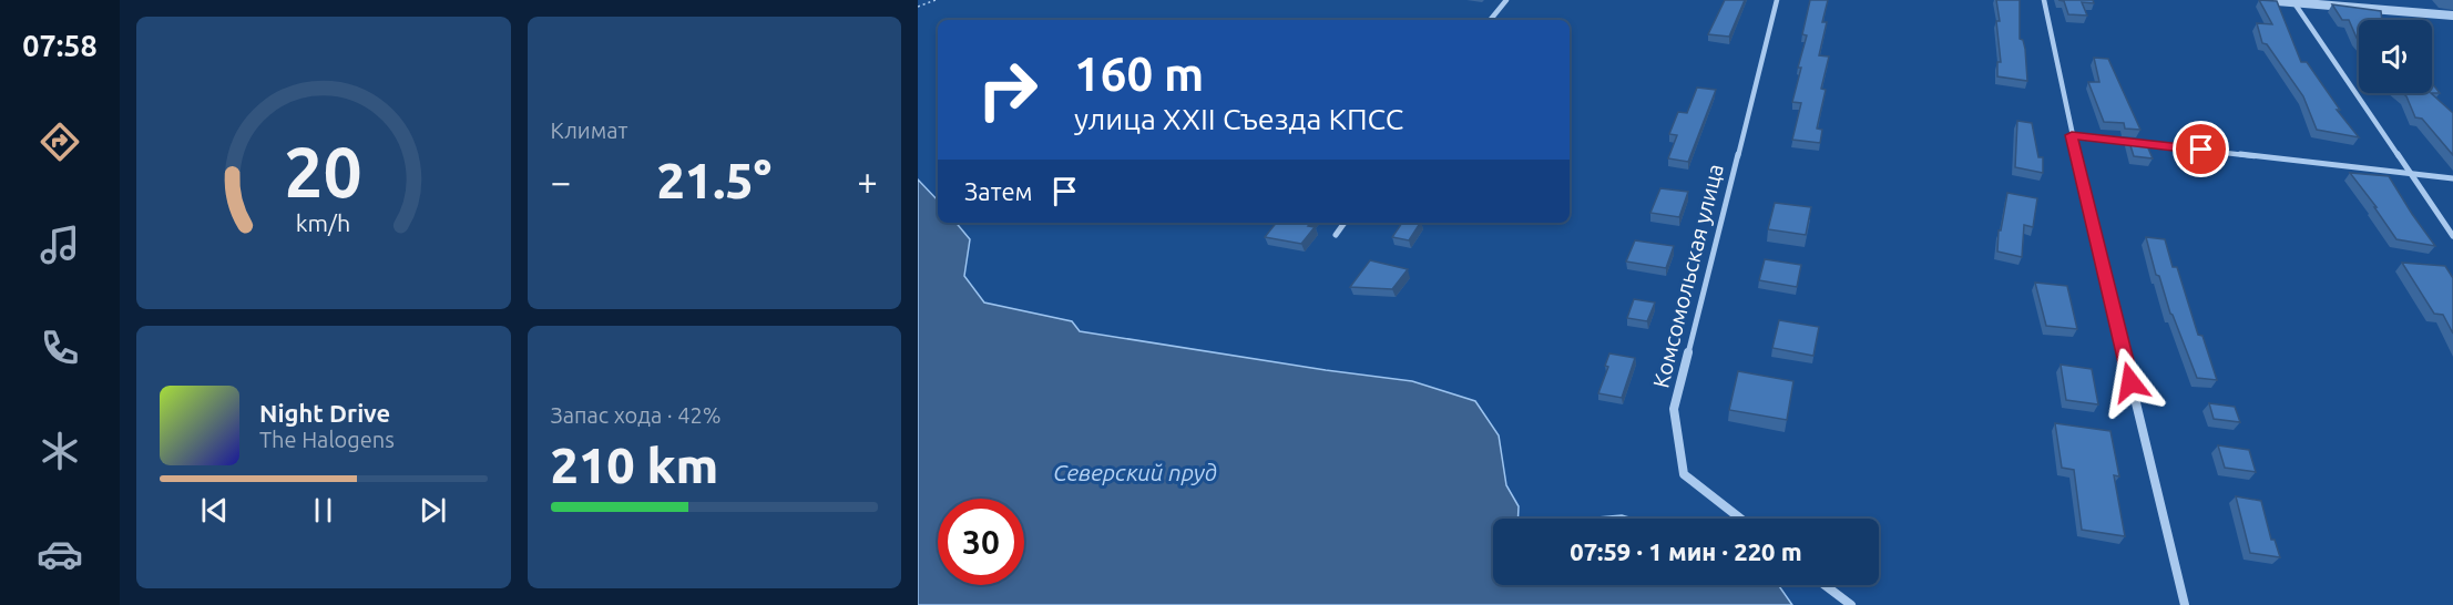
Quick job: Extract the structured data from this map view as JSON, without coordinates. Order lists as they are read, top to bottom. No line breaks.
{"streets":{"street":["Комсомольская улица"]},"water":["Северский пруд"],"page":{"tabs":"07:58","tile":["Климат",["Запас хода · 42%","210 km"]],"turn":["160 m","улица XXII Съезда КПСС"],"heat":["−","21.5°","+"],"then":"Затем","song":["Night Drive","The Halogens"],"limit":"30","trip":"07:59 · 1 мин · 220 m","gauge":["20","km/h"]}}
